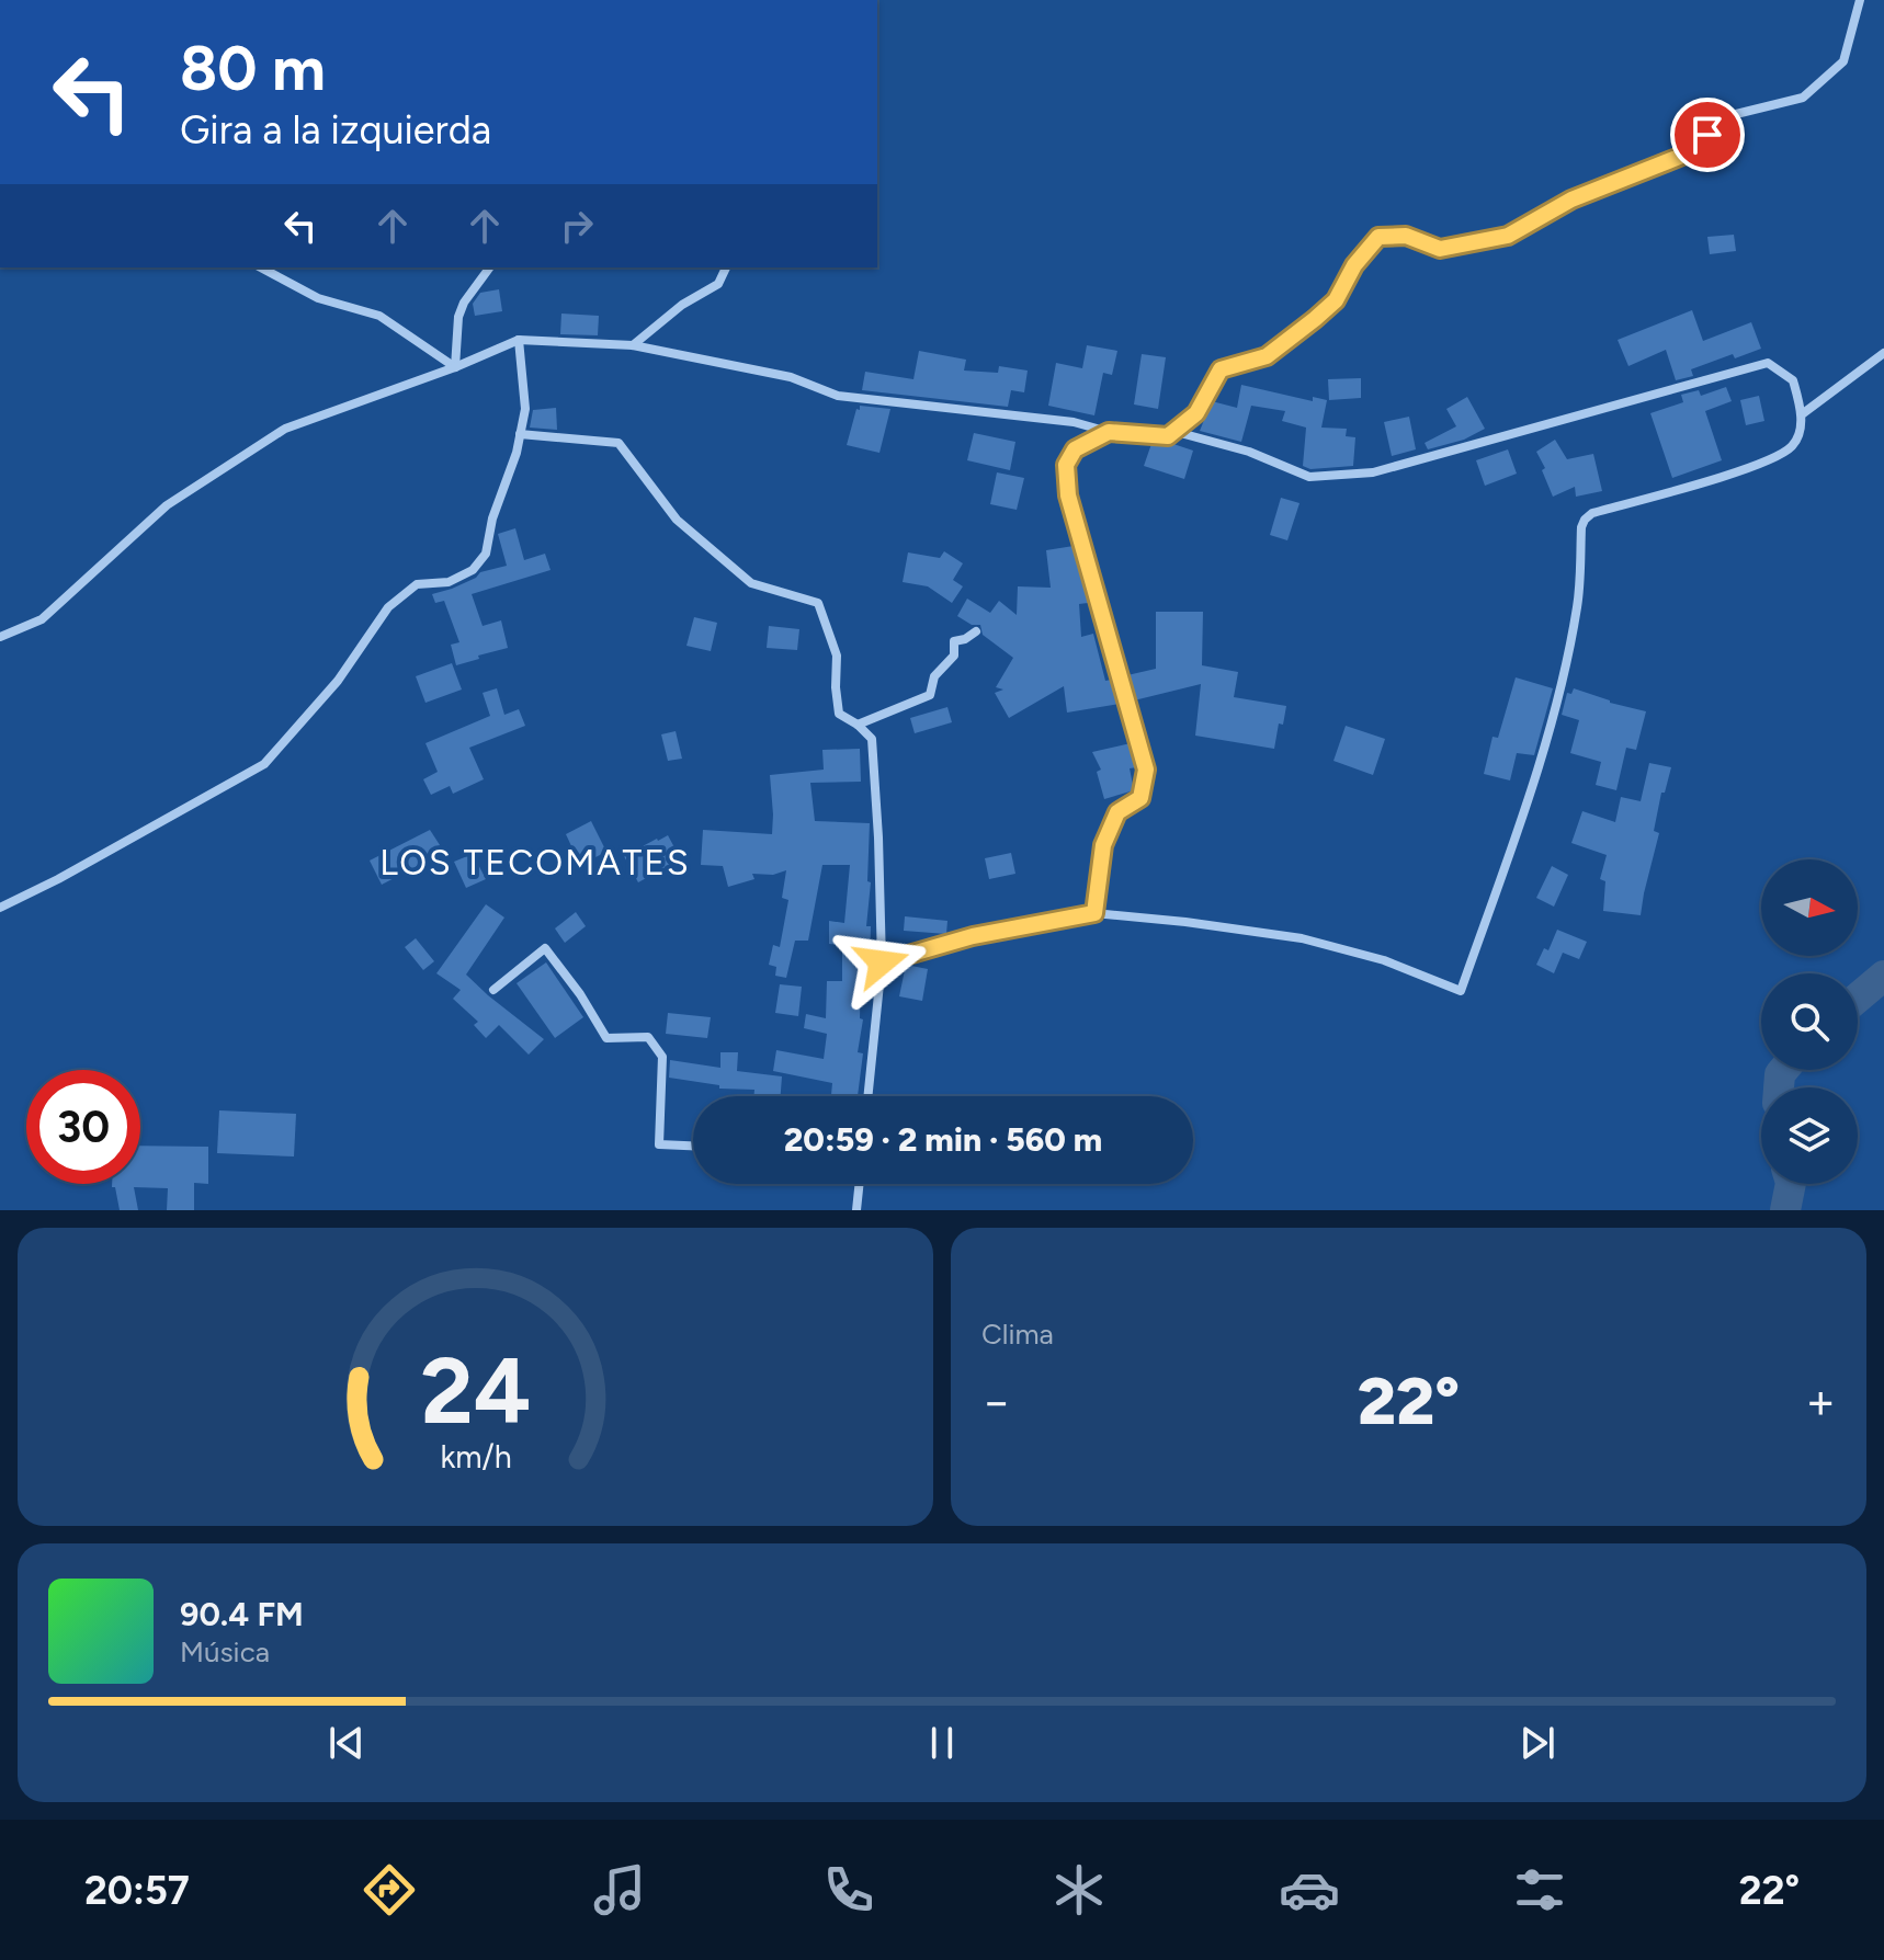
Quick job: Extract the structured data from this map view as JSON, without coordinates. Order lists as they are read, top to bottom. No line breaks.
{"districts":["LOS TECOMATES"],"north":"right","page":{"turn":["80 m","Gira a la izquierda"],"limit":"30","trip":"20:59 · 2 min · 560 m","tile":"Clima","heat":["−","22°","+"],"song":["90.4 FM","Música"],"tabs":["20:57","22°"],"gauge":["24","km/h"]}}
